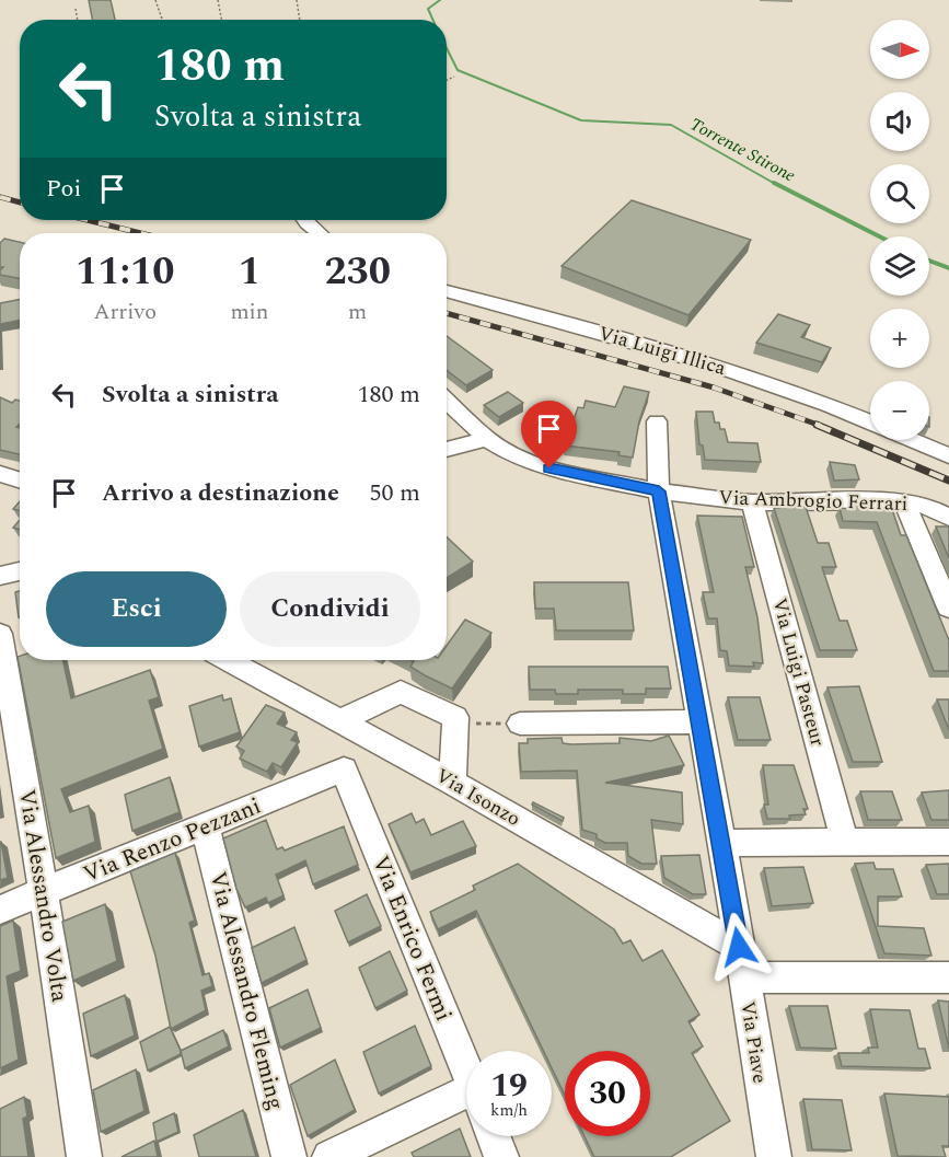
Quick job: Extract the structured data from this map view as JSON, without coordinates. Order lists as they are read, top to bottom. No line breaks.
{"streets":{"street":["Via Luigi Illica","Via Ambrogio Ferrari","Via Luigi Pasteur","Via Isonzo","Via Renzo Pezzani","Via Alessandro Volta","Via Enrico Fermi","Via Alessandro Fleming","Via Piave"]},"crossings":[["Via Ambrogio Ferrari","Via Luigi Pasteur"],["Via Ambrogio Ferrari","Via Piave"],["Via Isonzo","Via Piave"],["Via Renzo Pezzani","Via Alessandro Volta"],["Via Renzo Pezzani","Via Enrico Fermi"],["Via Renzo Pezzani","Via Alessandro Fleming"]],"water":["Torrente Stirone"],"north":"right","page":{"map_buttons":["+","−"],"turn":["180 m","Svolta a sinistra"],"then":"Poi","eta":["11:10","Arrivo","1","min","230","m"],"list":[{"name":"Svolta a sinistra","value":"180 m"},{"name":"Arrivo a destinazione","value":"50 m"}],"buttons":["Esci","Condividi"],"speed":"19 km/h","limit":"30"}}
